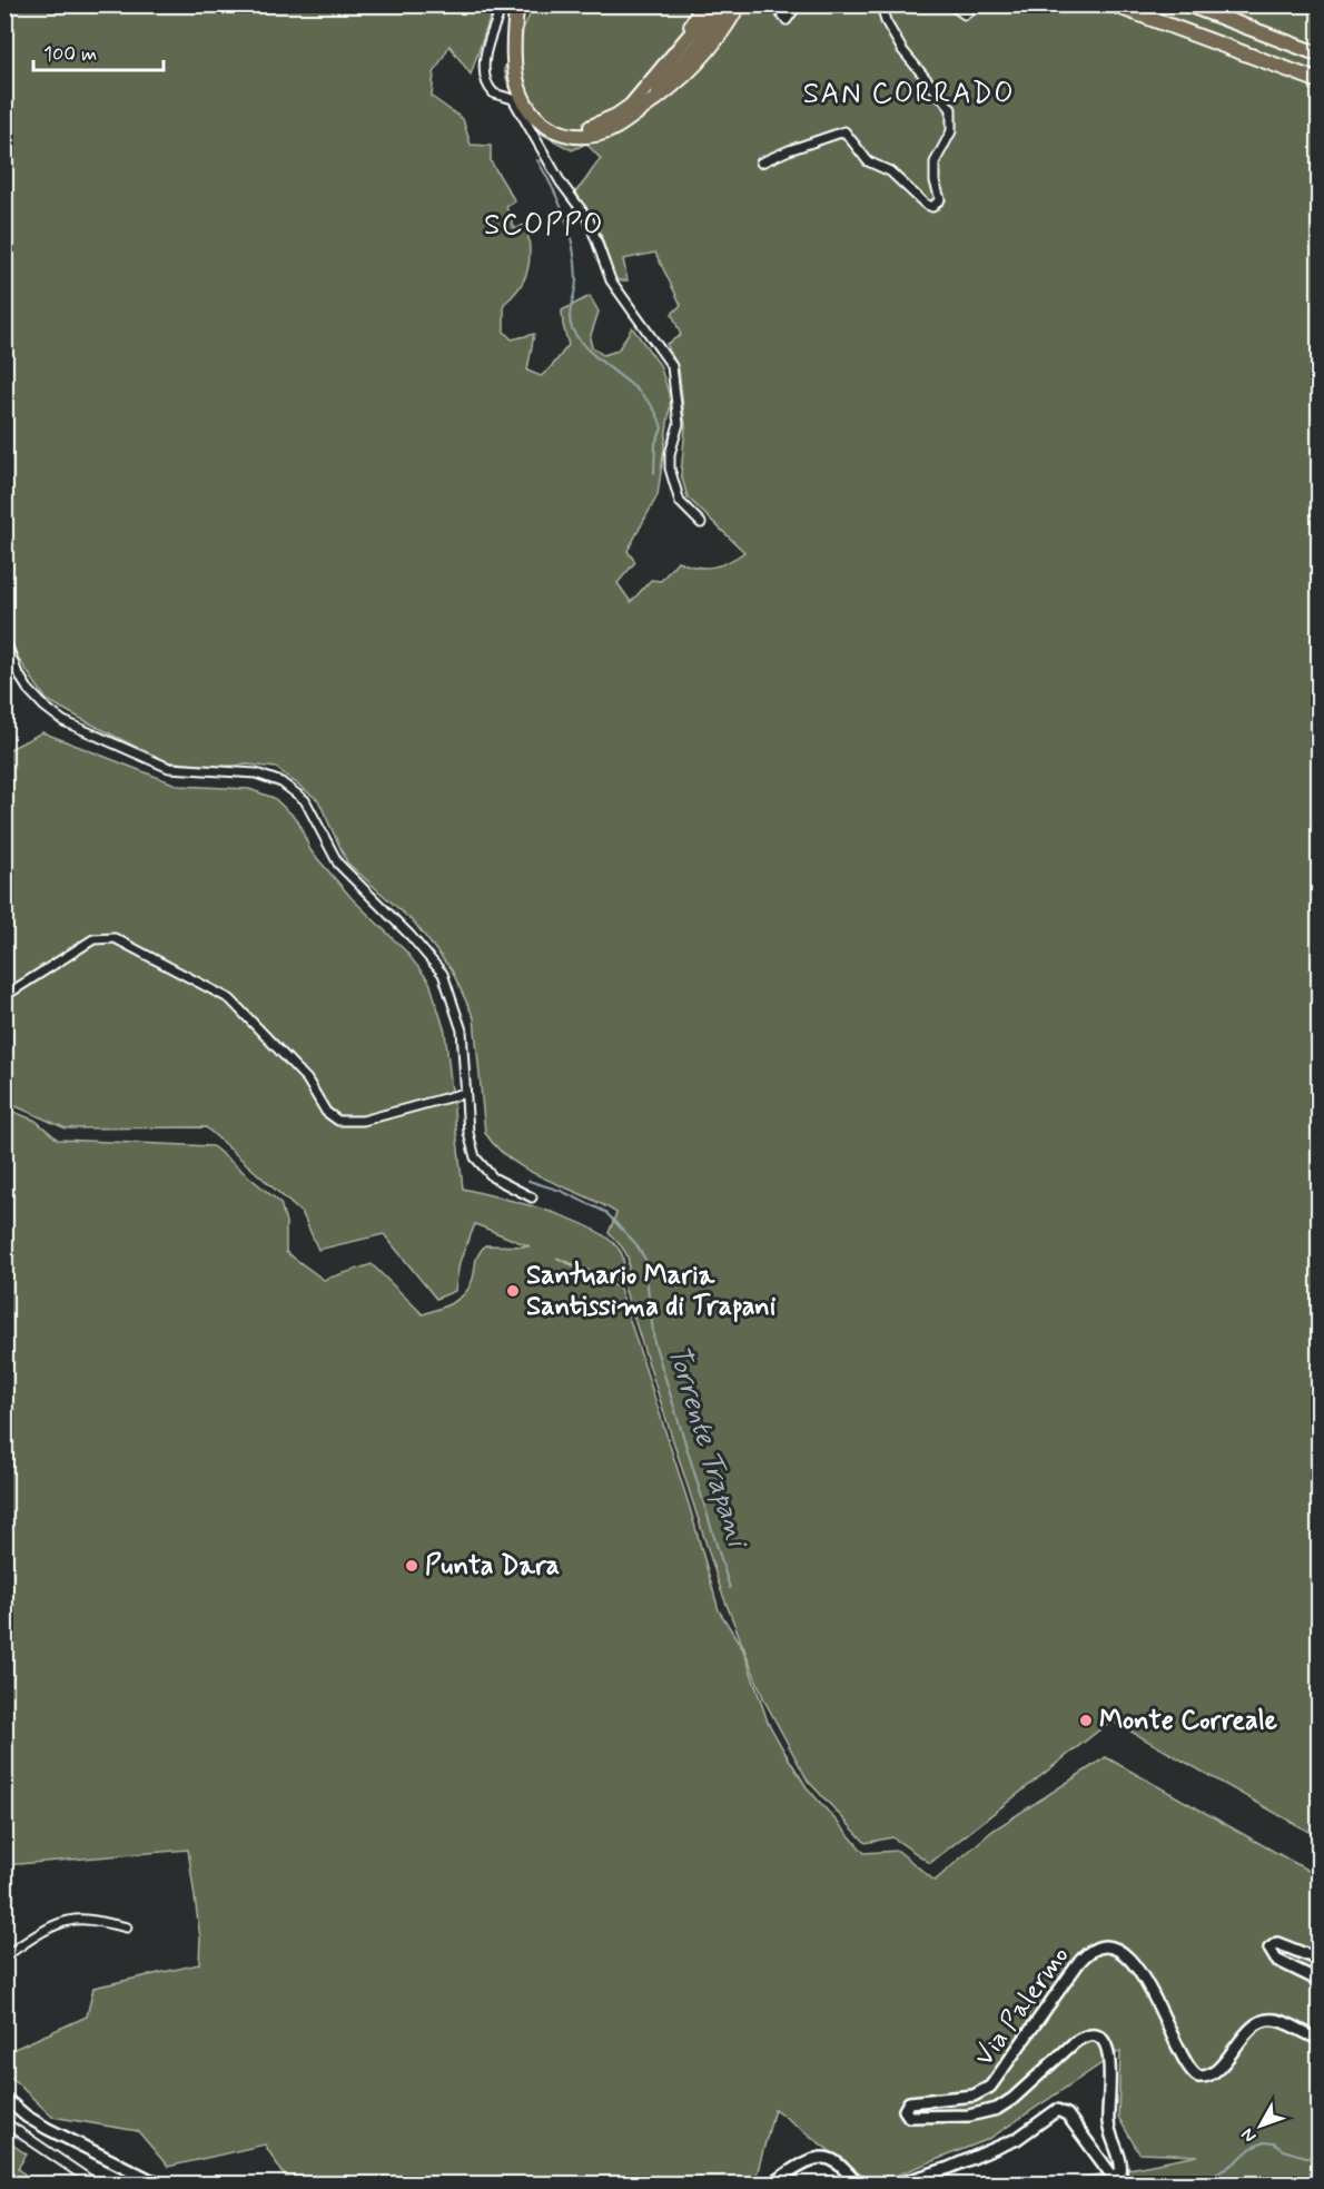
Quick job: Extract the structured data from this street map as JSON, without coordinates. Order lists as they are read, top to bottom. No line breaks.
{"streets":{"main road":["Via Palermo"]},"districts":["SAN CORRADO","SCOPPO"],"water":["Torrente Trapani"],"places":["Santuario Maria Santissima di Trapani","Punta Dara","Monte Correale"],"scale_bar":"100 m","north":"bottom left"}
